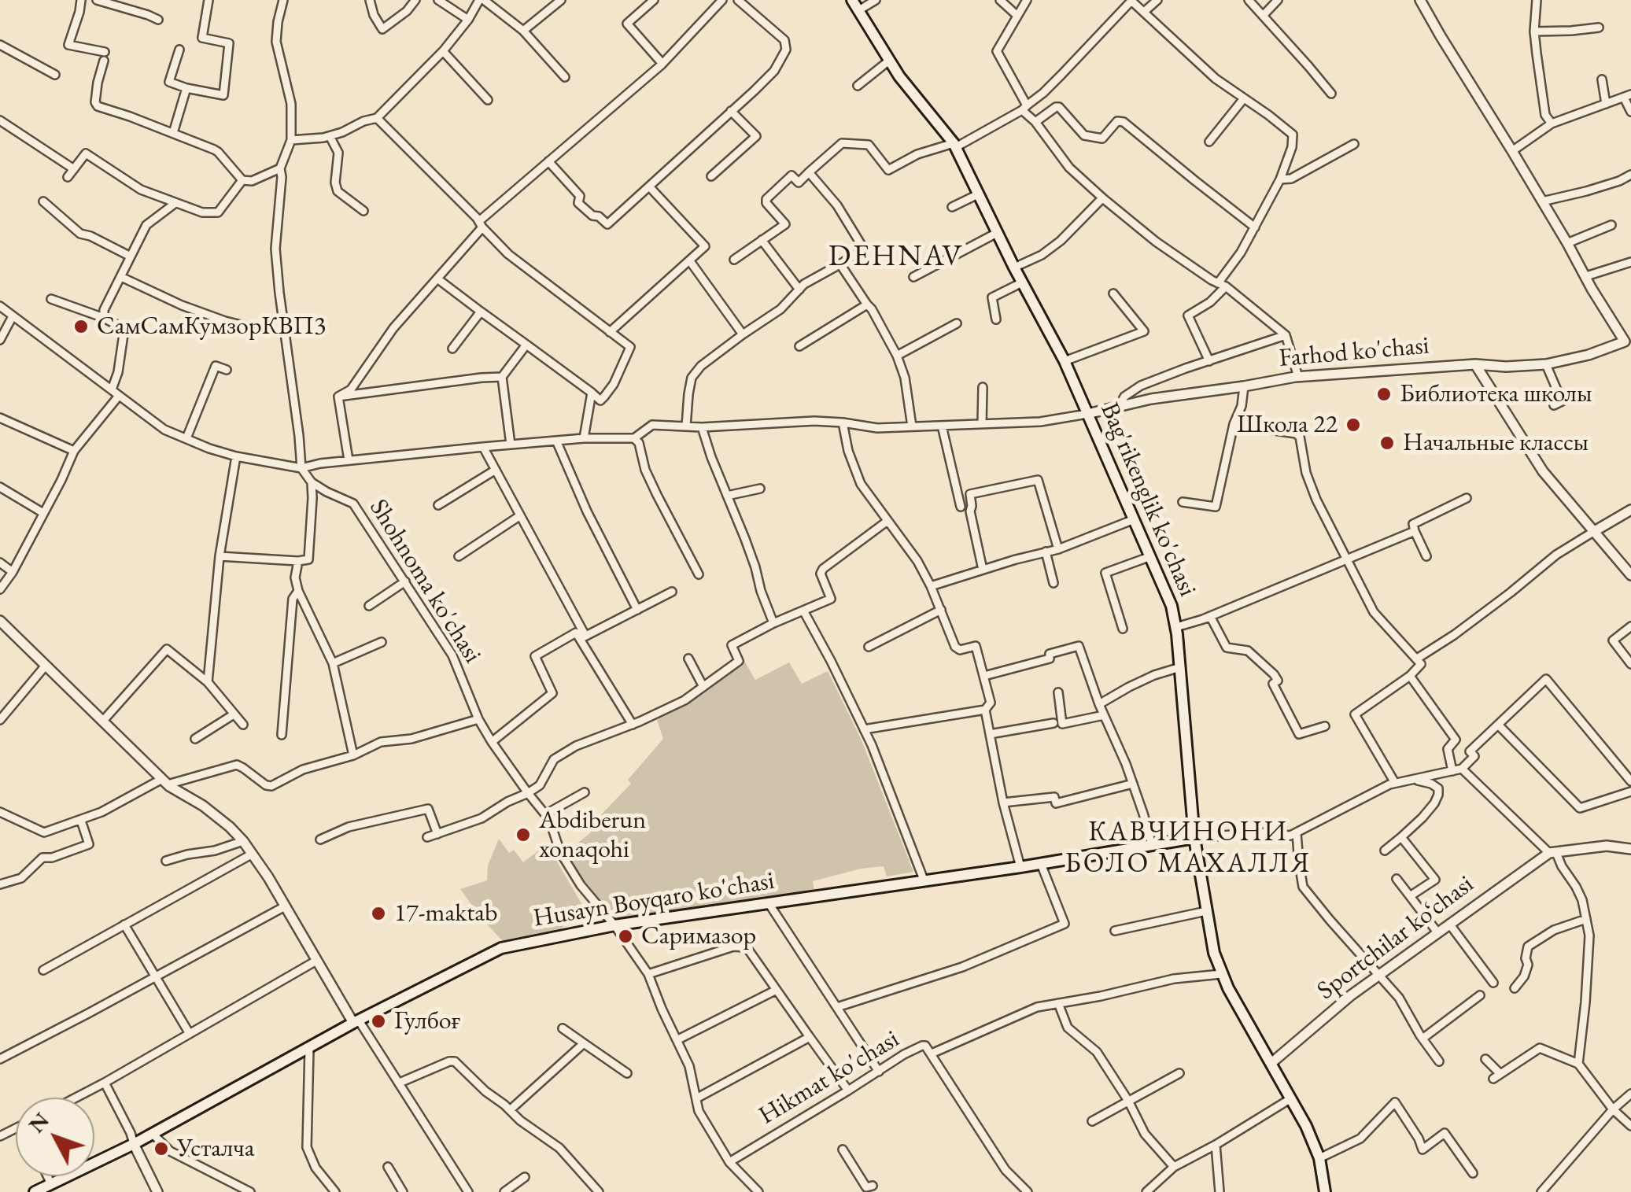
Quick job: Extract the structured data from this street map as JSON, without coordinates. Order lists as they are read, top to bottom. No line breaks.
{"streets":{"main road":["Bag'rikenglik ko'chasi","Husayn Boyqaro ko'chasi"],"street":["Farhod ko'chasi","Shohnoma ko'chasi","Sportchilar ko‘chasi","Hikmat ko'chasi"]},"crossings":[["Farhod ko'chasi","Bag'rikenglik ko'chasi"],["Bag'rikenglik ko'chasi","Husayn Boyqaro ko'chasi"],["Bag'rikenglik ko'chasi","Sportchilar ko‘chasi"],["Bag'rikenglik ko'chasi","Hikmat ko'chasi"],["Shohnoma ko'chasi","Husayn Boyqaro ko'chasi"],["Shohnoma ko'chasi","Hikmat ko'chasi"]],"districts":["DEHNAV","КАВЧИНОНИ БОЛО МАХАЛЛЯ"],"places":["СамСамКумзорКВП3","Библиотека школы","Школа 22","Начальные классы","Abdiberun xonaqohi","17-maktab","Саримазор","Гулбоғ","Усталча"],"north":"top left"}
